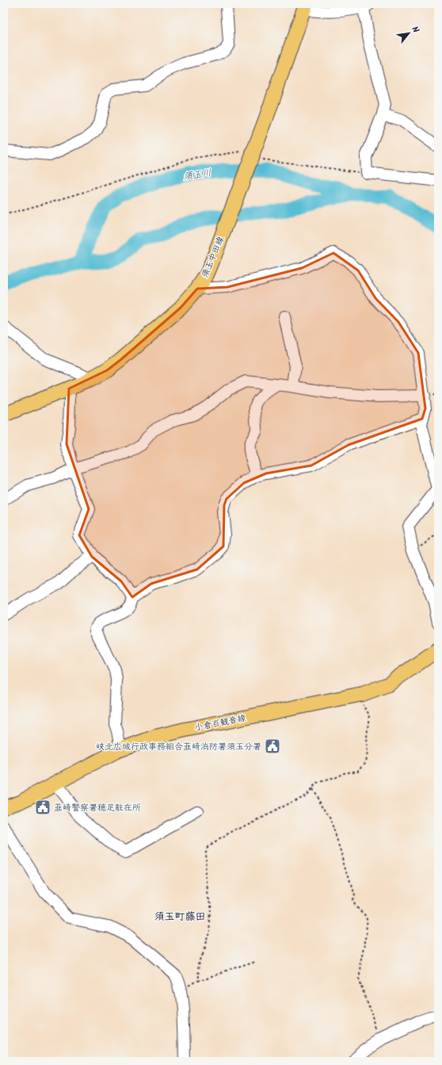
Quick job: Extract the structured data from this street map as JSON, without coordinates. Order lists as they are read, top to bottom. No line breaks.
{"streets":{"main road":["須玉中田線","小倉百観音線"]},"districts":["須玉町藤田"],"water":["須玉川"],"places":{"public building":["峡北広域行政事務組合韮崎消防署須玉分署","韮崎警察署穂足駐在所"]},"north":"top right"}
